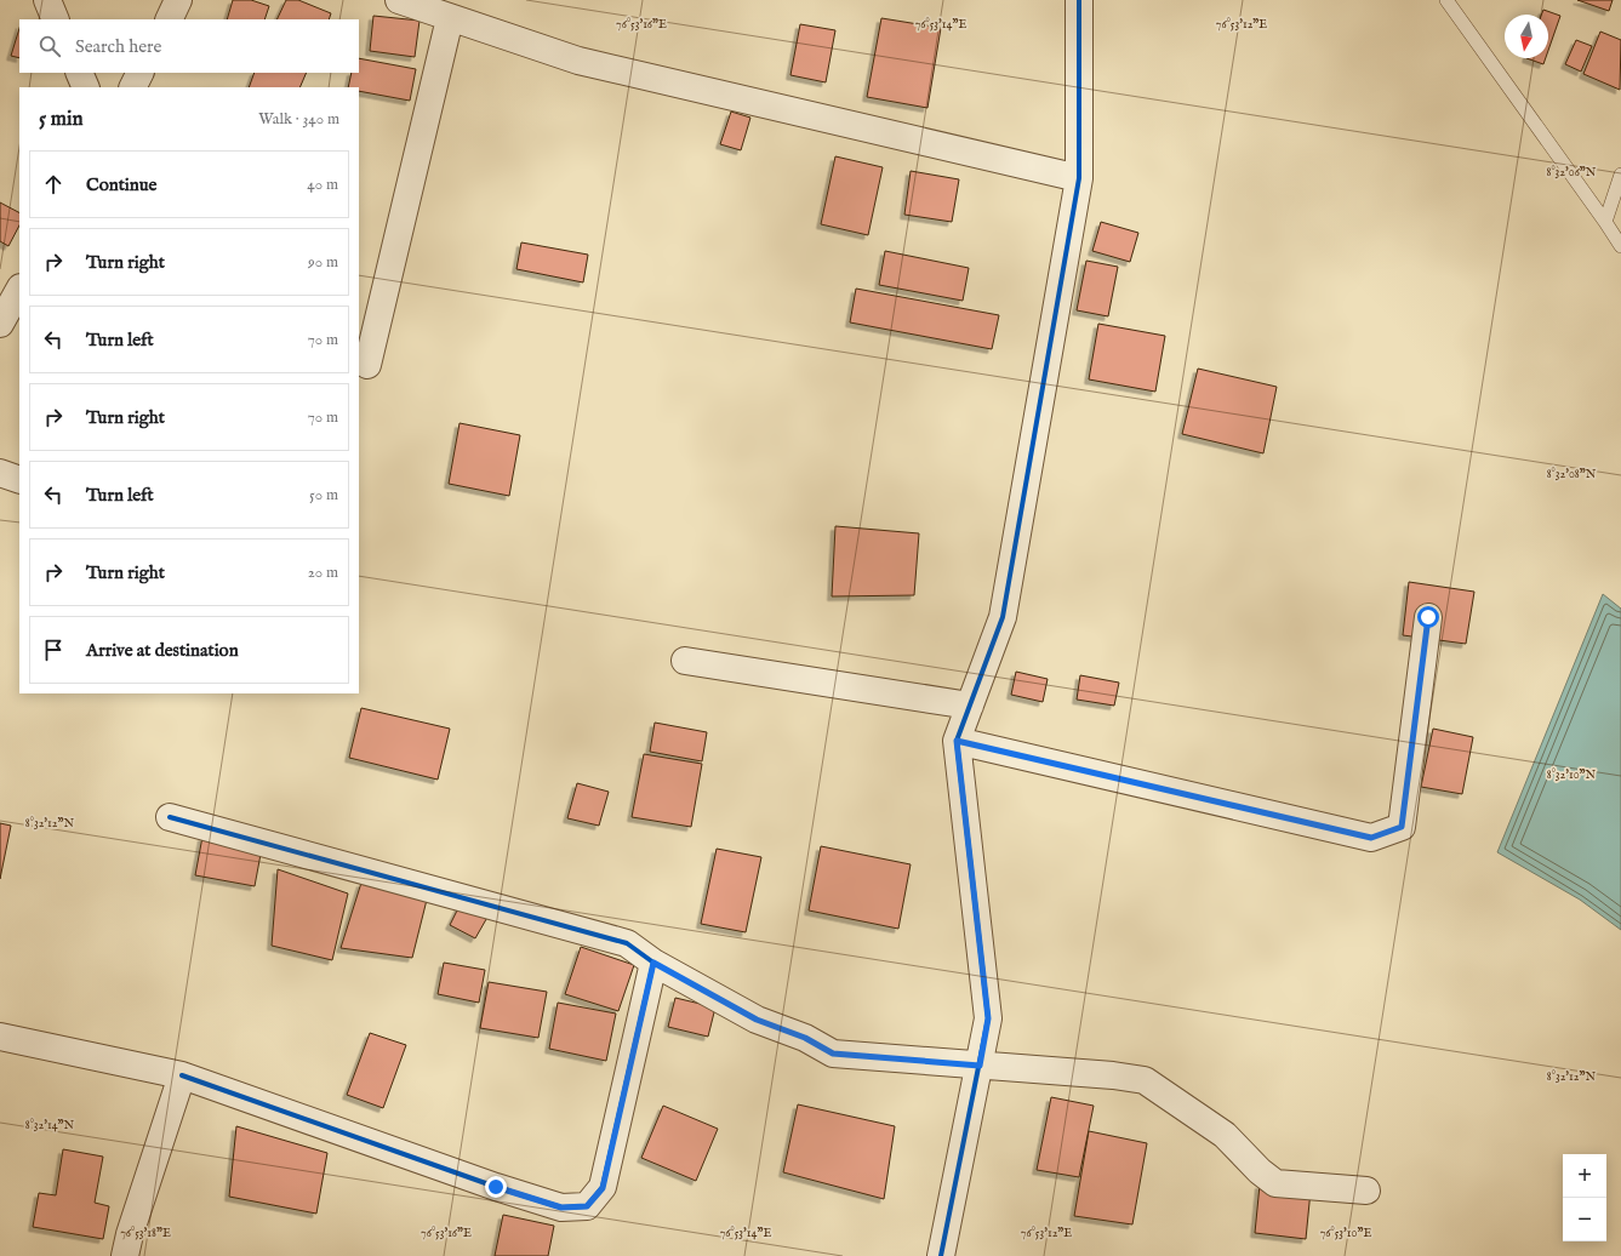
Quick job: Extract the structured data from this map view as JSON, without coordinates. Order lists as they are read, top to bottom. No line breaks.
{"north":"bottom","page":{"search":"Search here","heading":["5 min","Walk · 340 m"],"list":[["Continue","40 m"],["Turn right","90 m"],["Turn left","70 m"],["Turn right","70 m"],["Turn left","50 m"],["Turn right","20 m"],"Arrive at destination"],"map_buttons":["+","−"]},"coordinates":["76°53'16\"E","76°53'14\"E","76°53'12\"E","8°32'06\"N","8°32'08\"N","8°32'10\"N","8°32'12\"N","8°32'14\"N","76°53'18\"E","76°53'10\"E"]}
